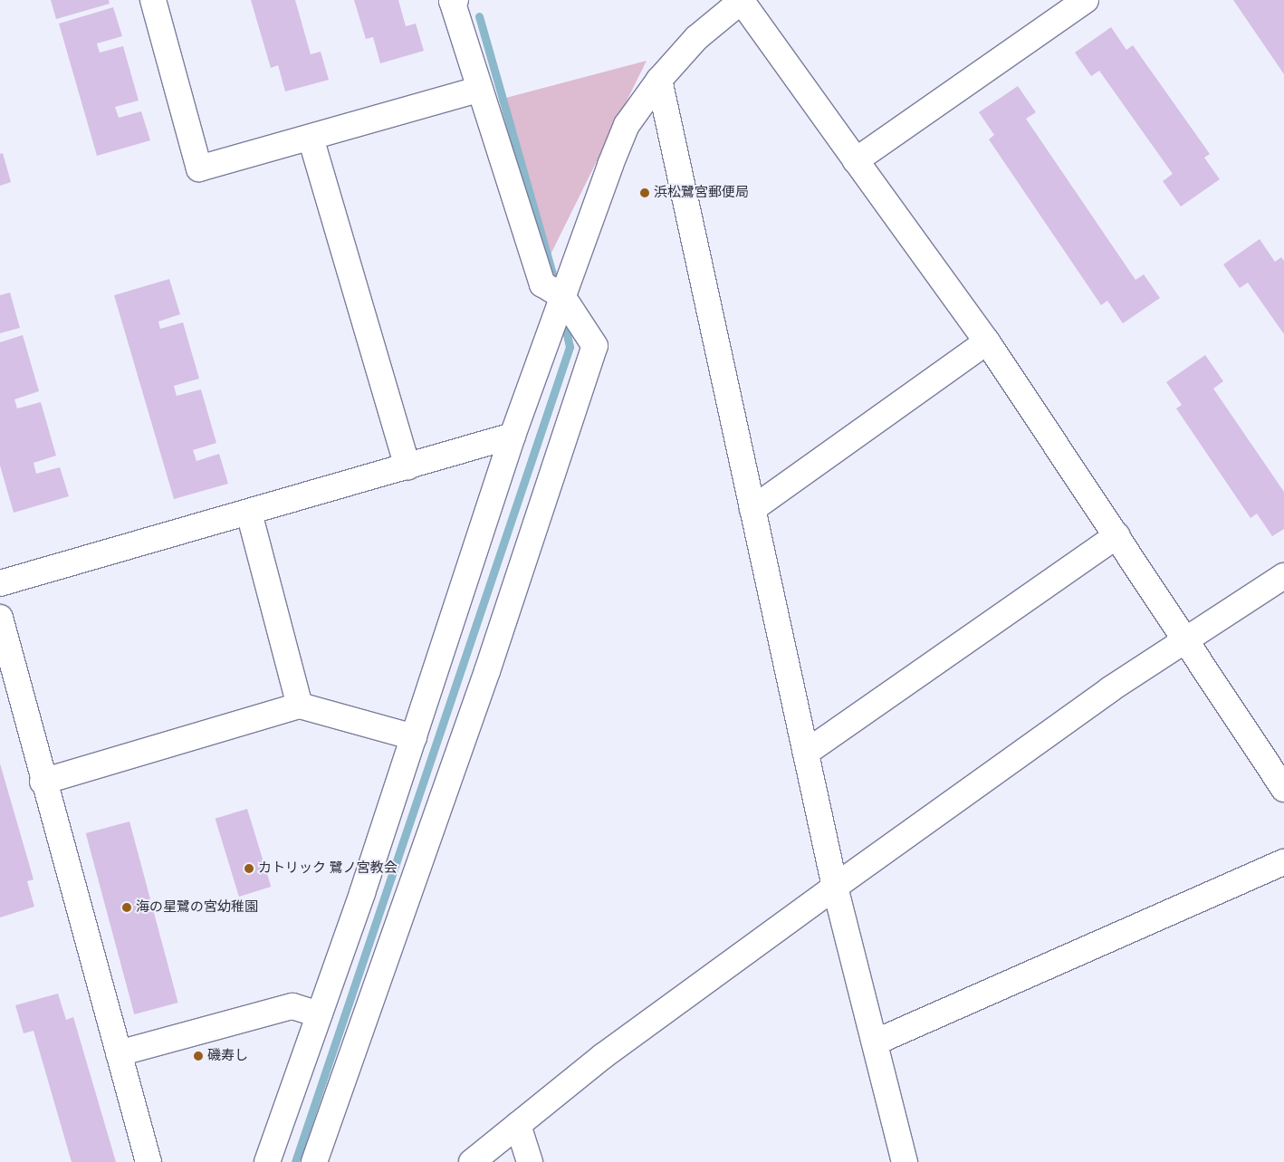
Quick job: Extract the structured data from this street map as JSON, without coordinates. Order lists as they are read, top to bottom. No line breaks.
{"places":["浜松鷺宮郵便局","カトリック 鷺ノ宮教会","海の星鷺の宮幼稚園","磯寿し"]}
